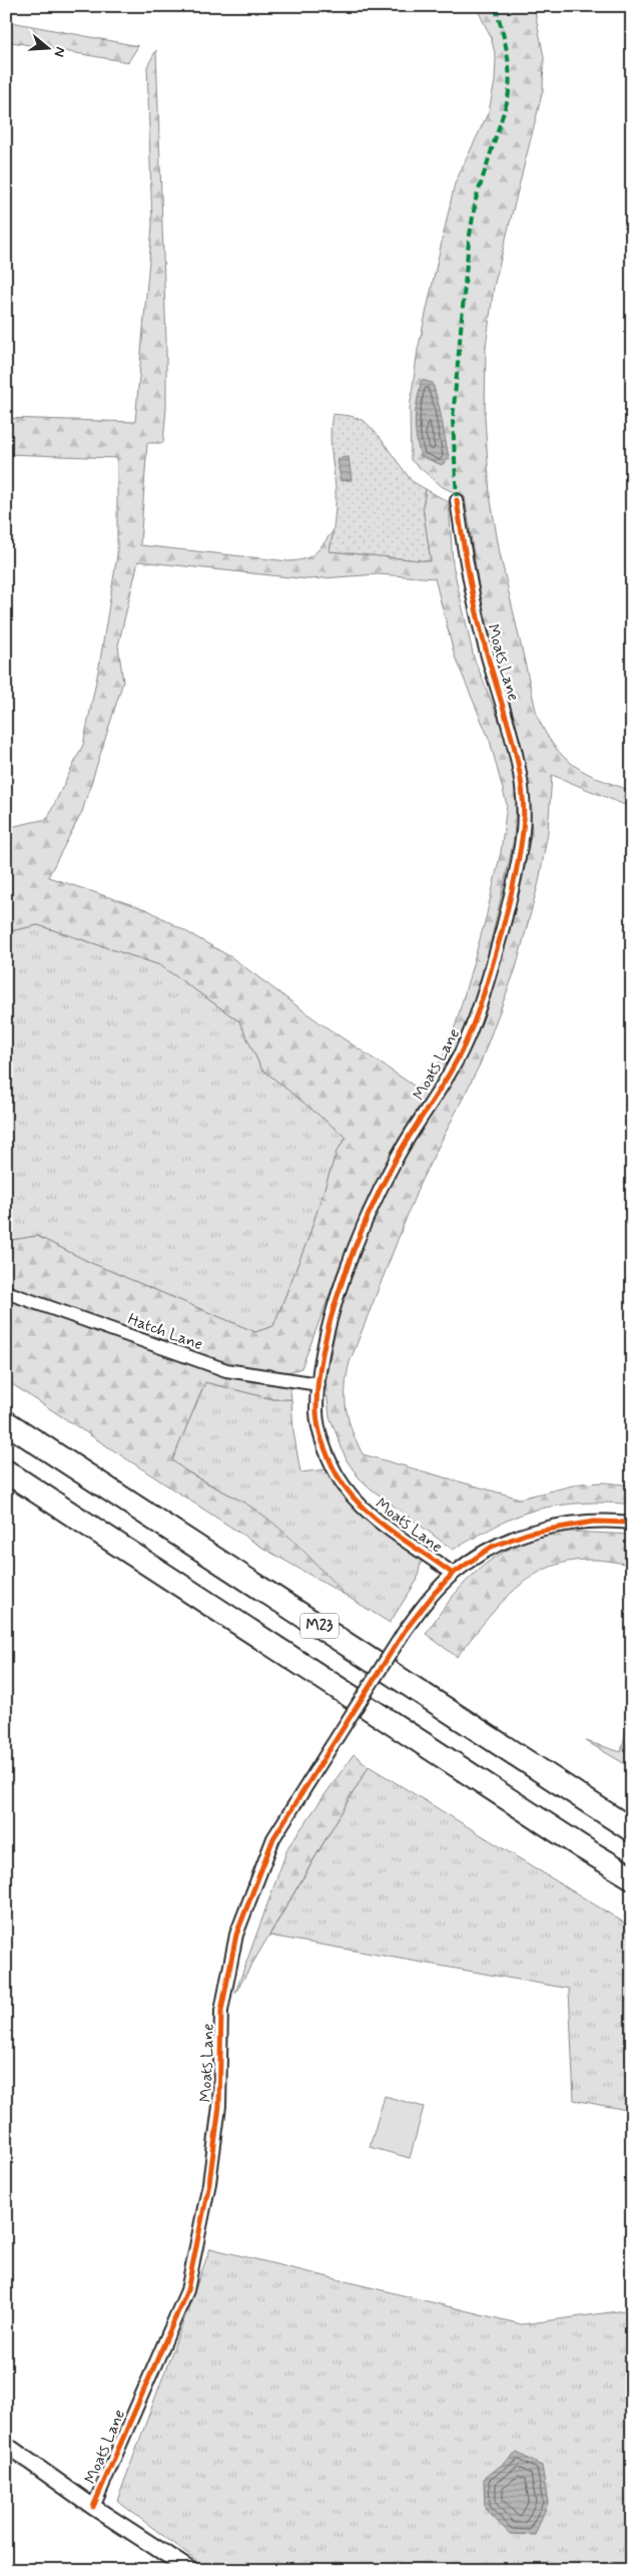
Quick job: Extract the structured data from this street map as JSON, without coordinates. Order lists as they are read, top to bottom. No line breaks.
{"streets":{"highway":["M23"],"street":["Moats Lane","Hatch Lane"]},"crossings":[["Moats Lane","Hatch Lane"]],"north":"right"}
